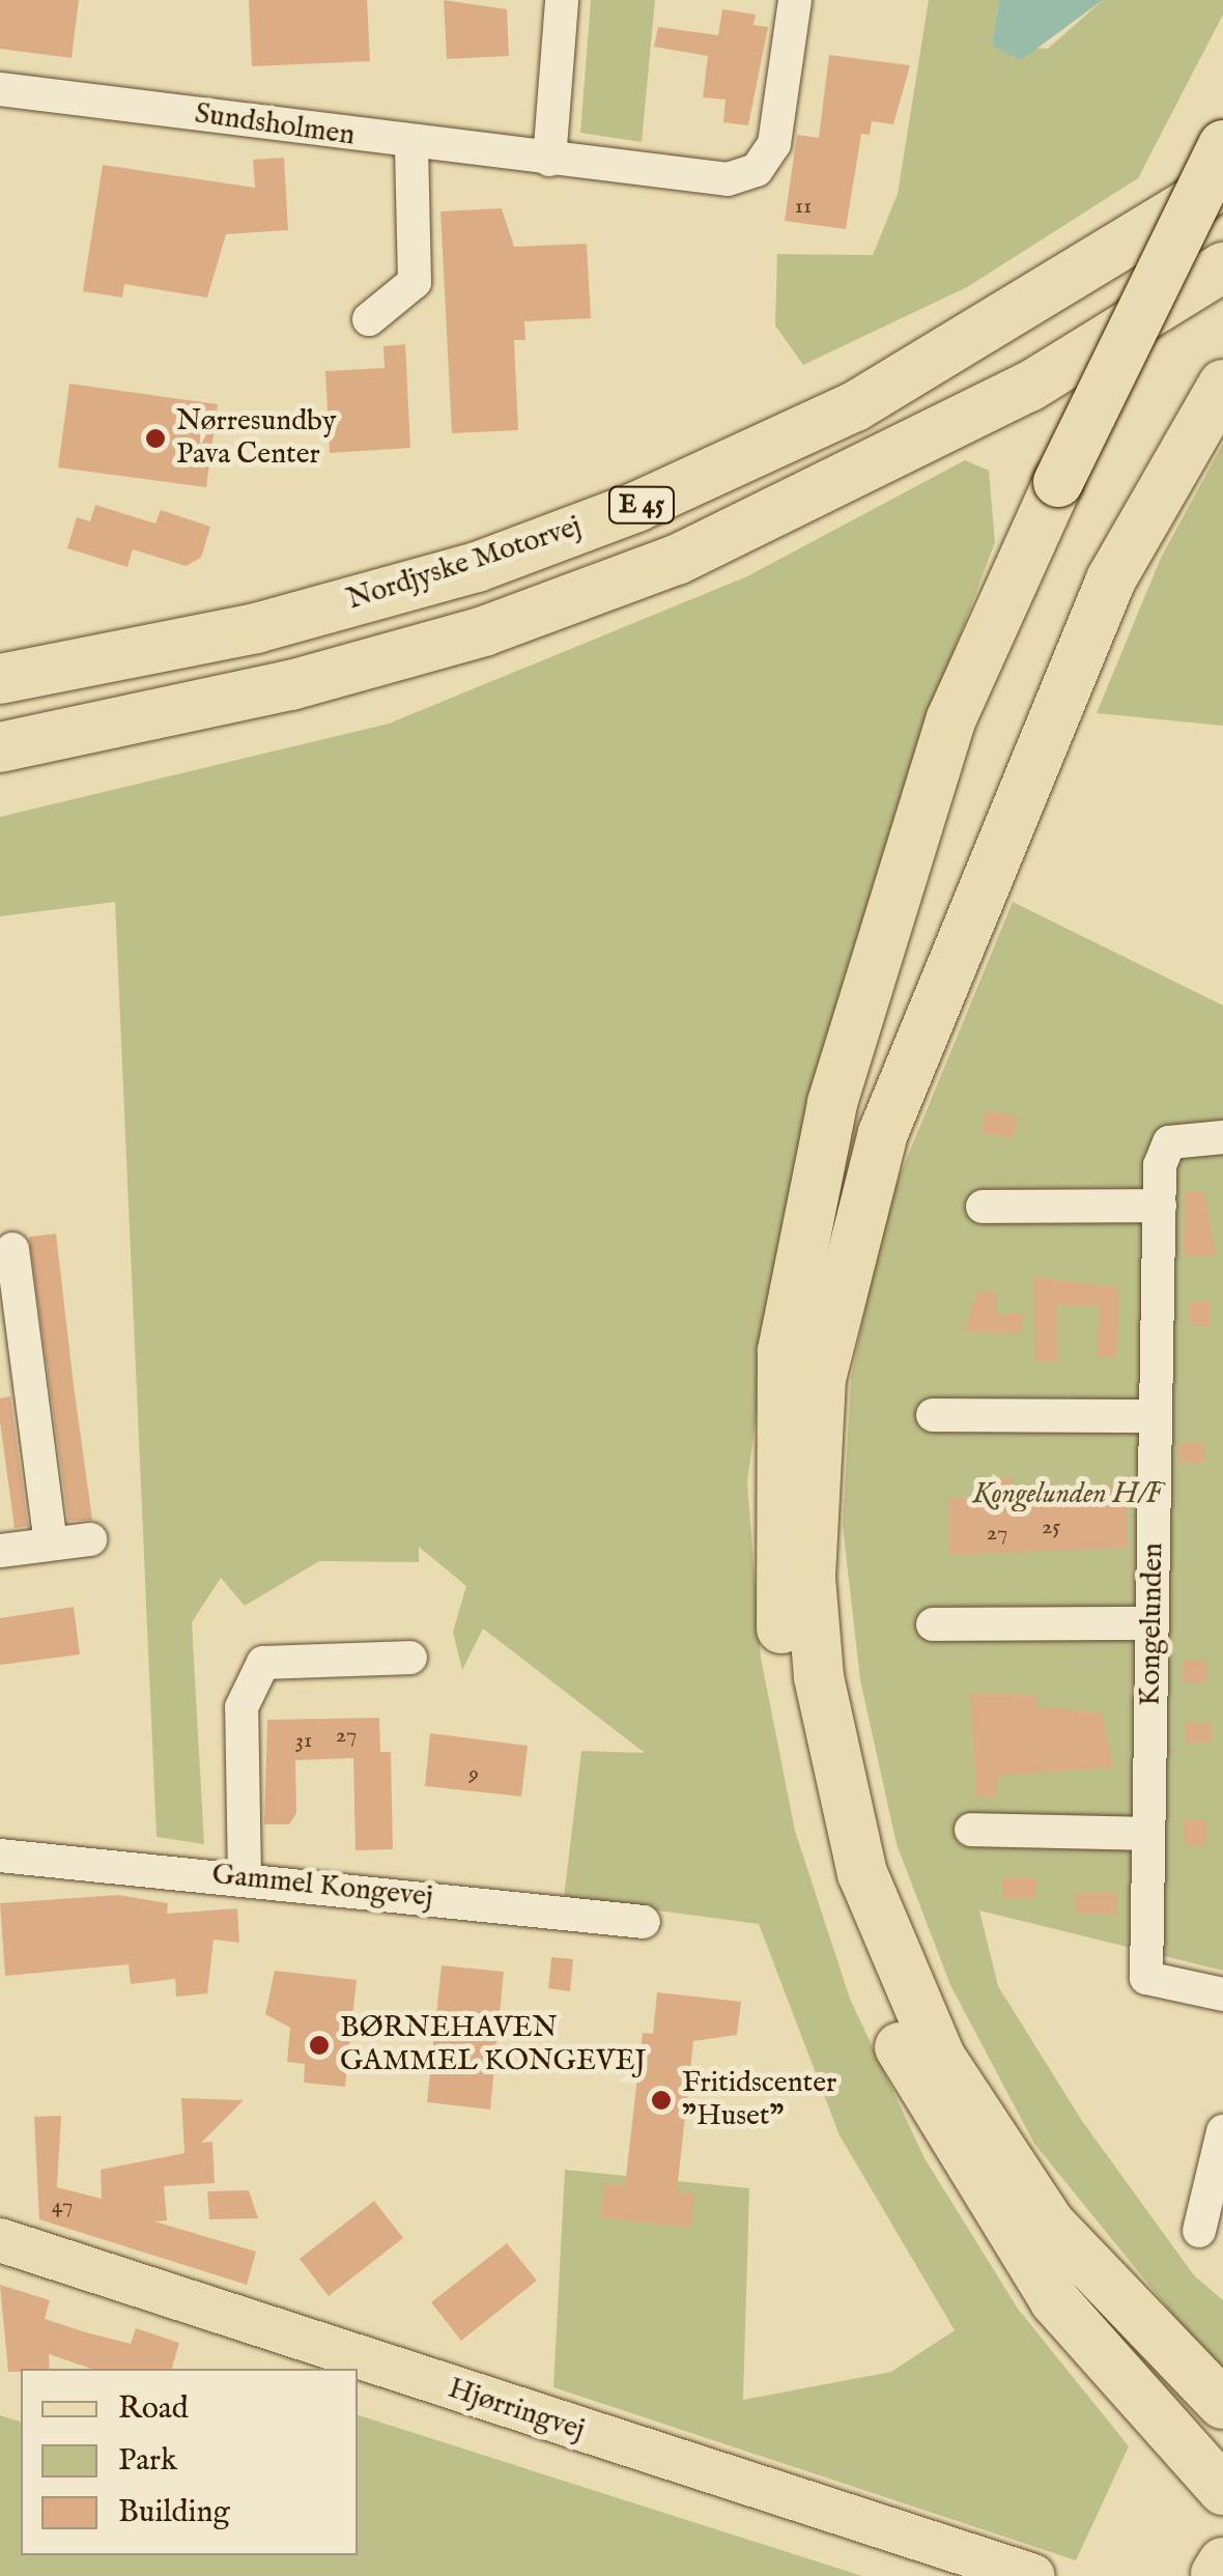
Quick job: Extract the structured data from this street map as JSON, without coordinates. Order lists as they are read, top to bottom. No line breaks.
{"streets":{"highway":["E 45","Nordjyske Motorvej"],"main road":["Hjørringvej"],"street":["Sundsholmen","Kongelunden","Gammel Kongevej"]},"parks":["Kongelunden H/F"],"places":["Nørresundby Pava Center","BØRNEHAVEN GAMMEL KONGEVEJ","Fritidscenter \"Huset\""],"house_numbers":["11","25","27","27","31","9","47"],"legend":["Road","Park","Building"]}
